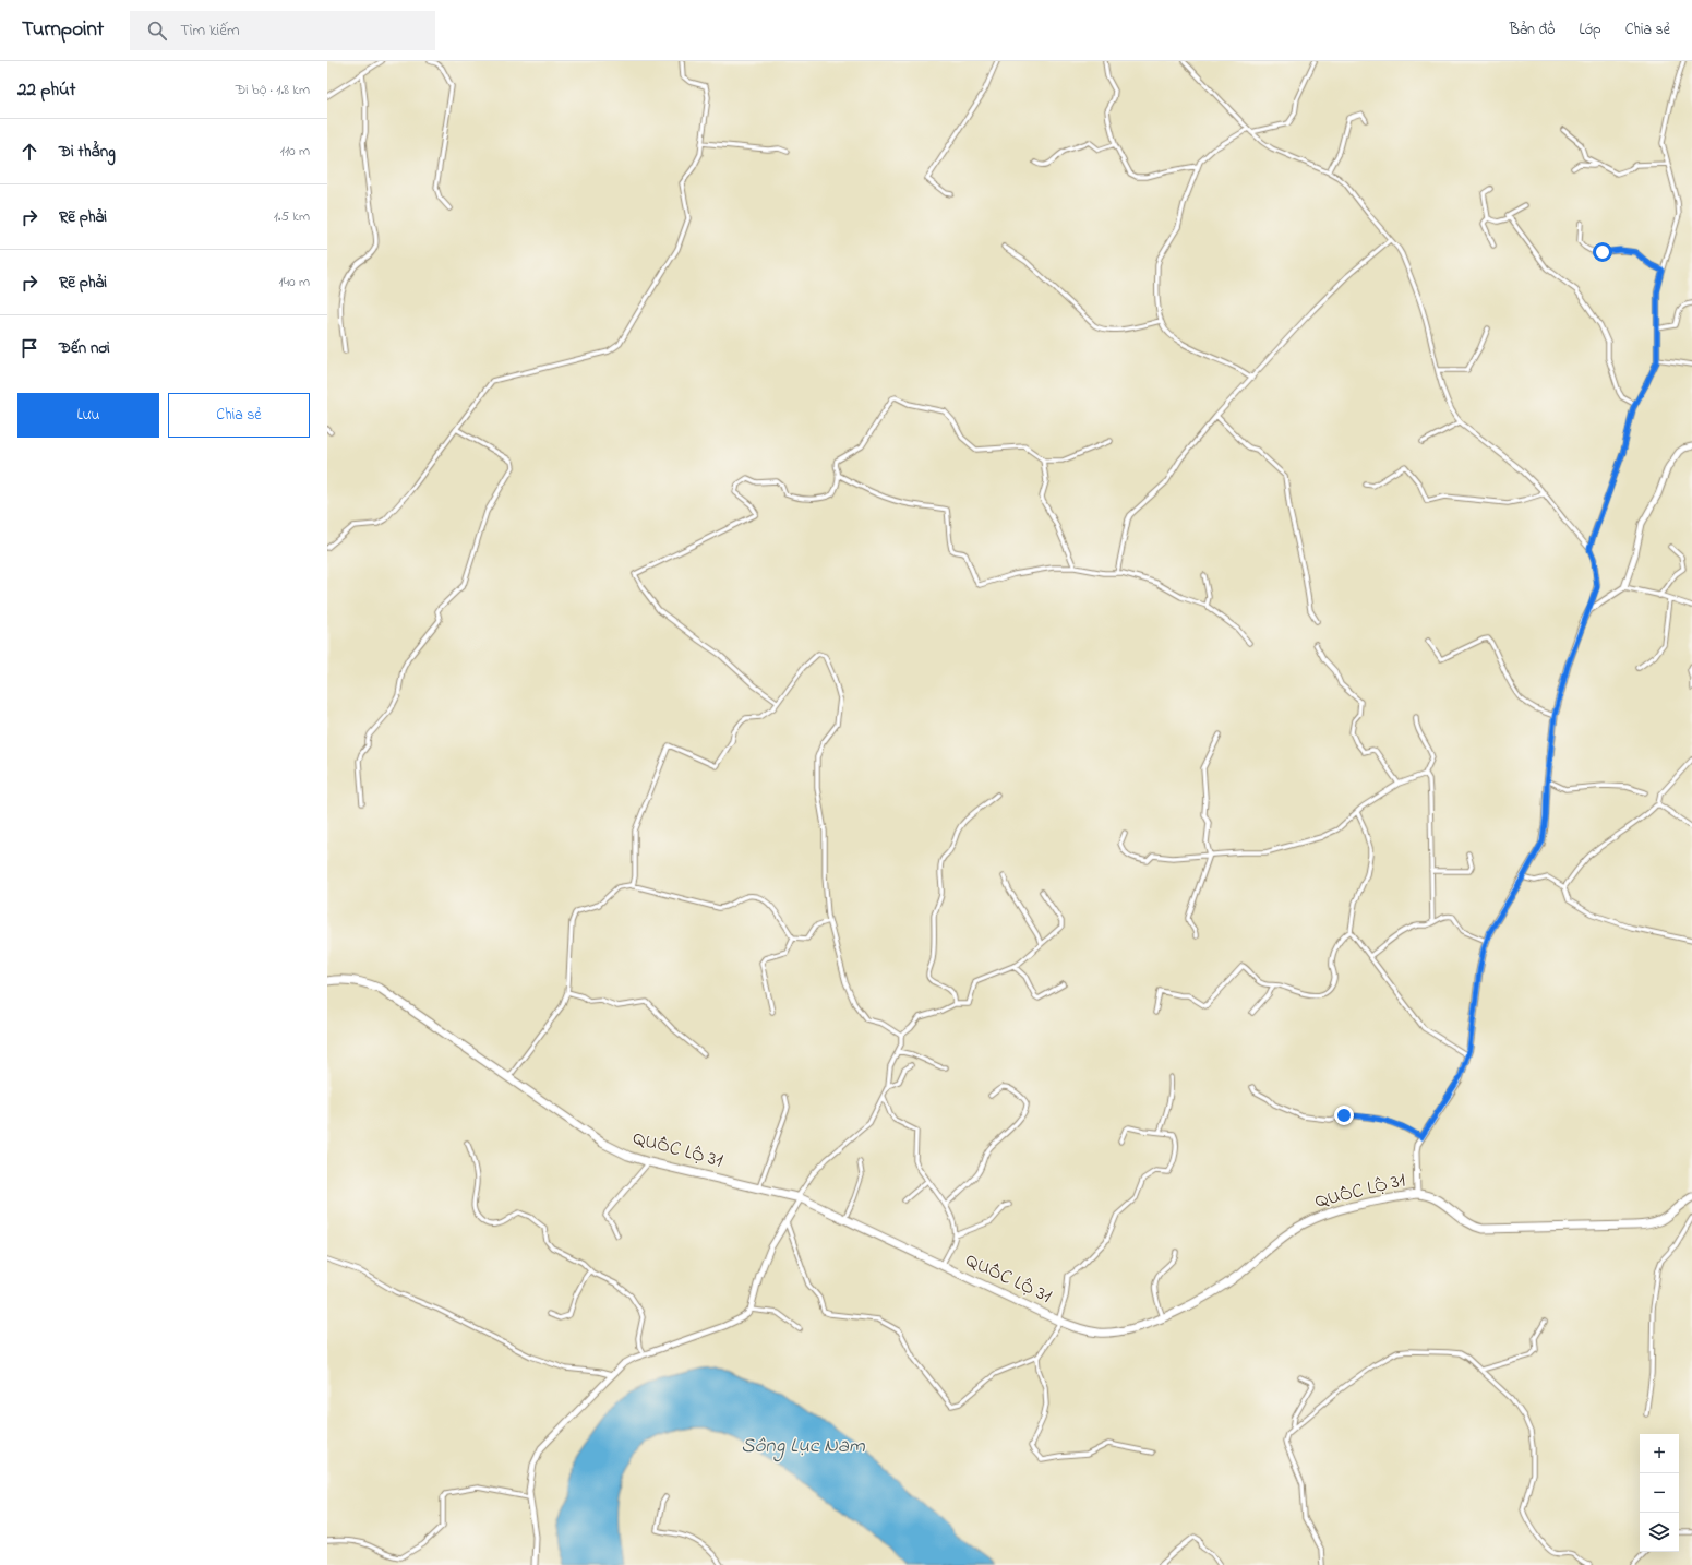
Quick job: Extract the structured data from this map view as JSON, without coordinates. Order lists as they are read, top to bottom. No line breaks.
{"streets":{"highway":["QUỐC LỘ 31"]},"water":["Sông Lục Nam"],"page":{"header":"Turnpoint","search":"Tìm kiếm","nav":["Bản đồ","Lớp","Chia sẻ"],"heading":["22 phút","Đi bộ · 1.8 km"],"list":[["Đi thẳng","110 m"],["Rẽ phải","1.5 km"],["Rẽ phải","140 m"],"Đến nơi"],"buttons":["Lưu","Chia sẻ"],"map_buttons":["+","−"]}}
